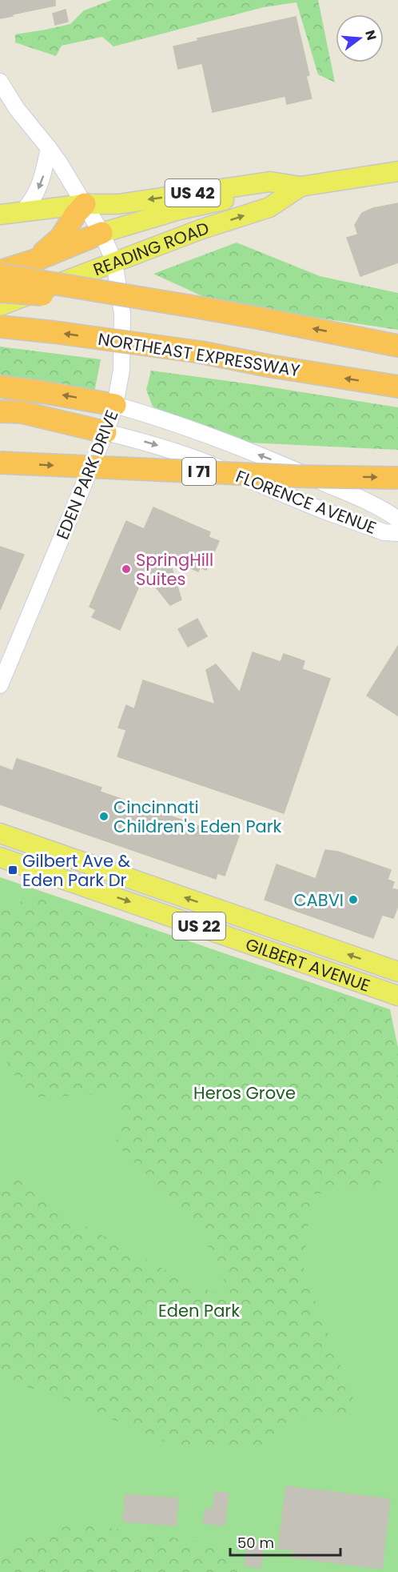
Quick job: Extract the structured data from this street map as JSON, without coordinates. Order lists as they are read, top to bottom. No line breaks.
{"streets":{"highway":["NORTHEAST EXPRESSWAY","I 71"],"main road":["US 42","READING ROAD","US 22","GILBERT AVENUE"],"street":["EDEN PARK DRIVE","FLORENCE AVENUE"]},"crossings":[["READING ROAD","EDEN PARK DRIVE"],["EDEN PARK DRIVE","FLORENCE AVENUE"]],"parks":["Heros Grove","Eden Park"],"places":{"other":["SpringHill Suites","Cincinnati Children's Eden Park","CABVI"],"transit":["Gilbert Ave & Eden Park Dr"]},"scale_bar":"50 m","north":"right"}
